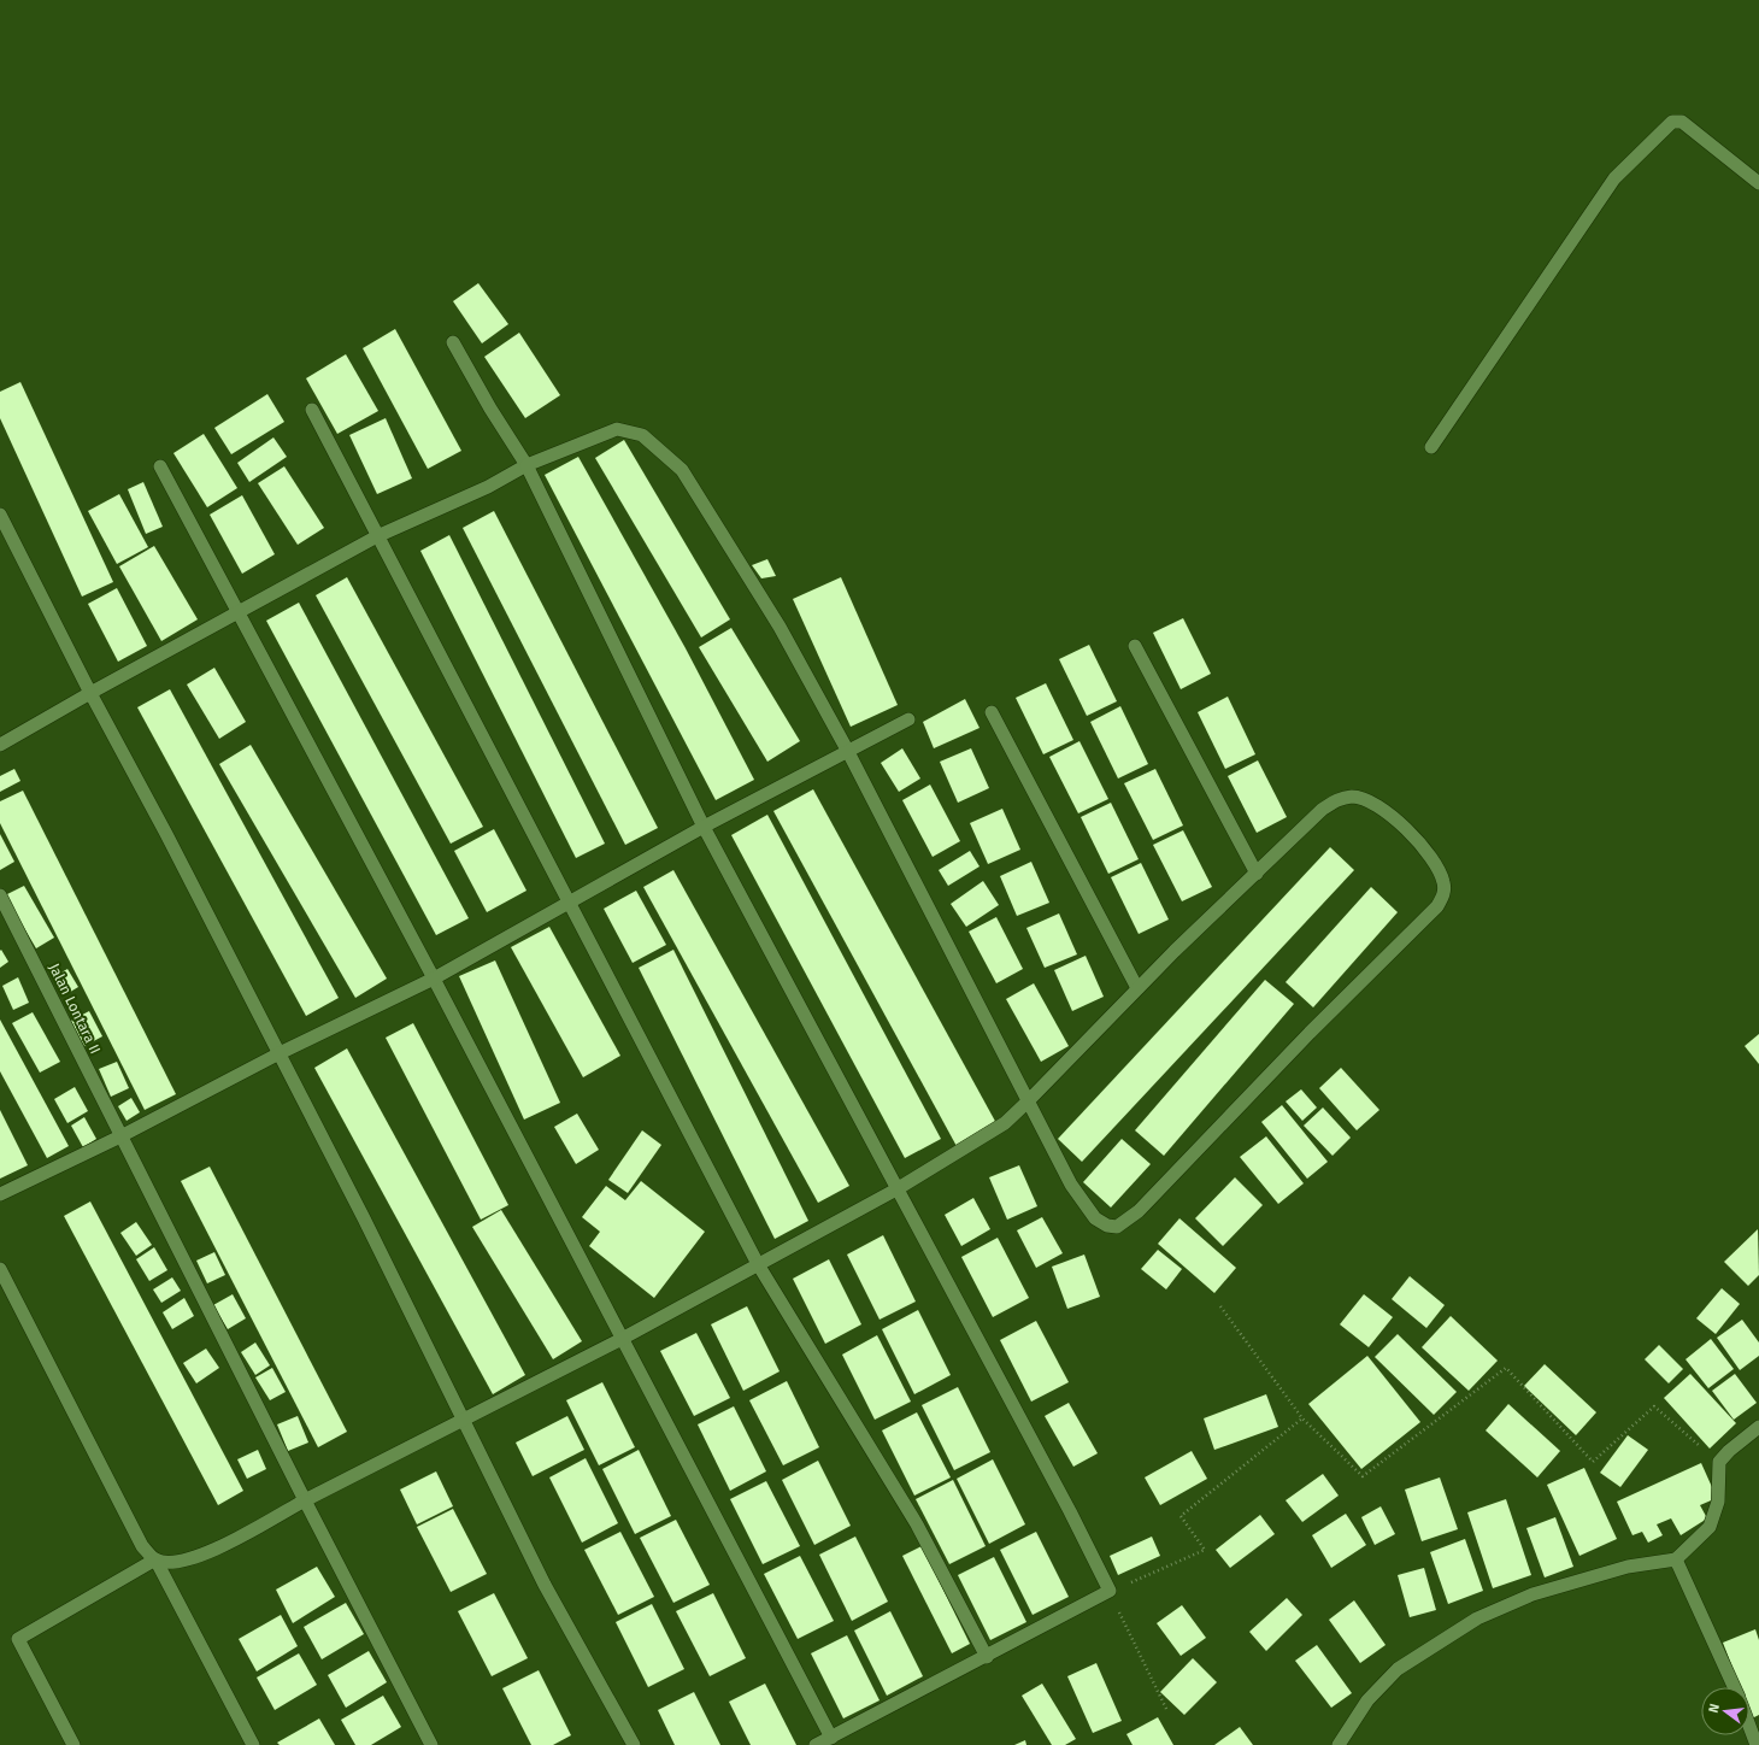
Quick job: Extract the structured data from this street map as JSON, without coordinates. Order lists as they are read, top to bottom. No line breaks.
{"streets":{"street":["Jalan Lontara II"]},"north":"left"}
